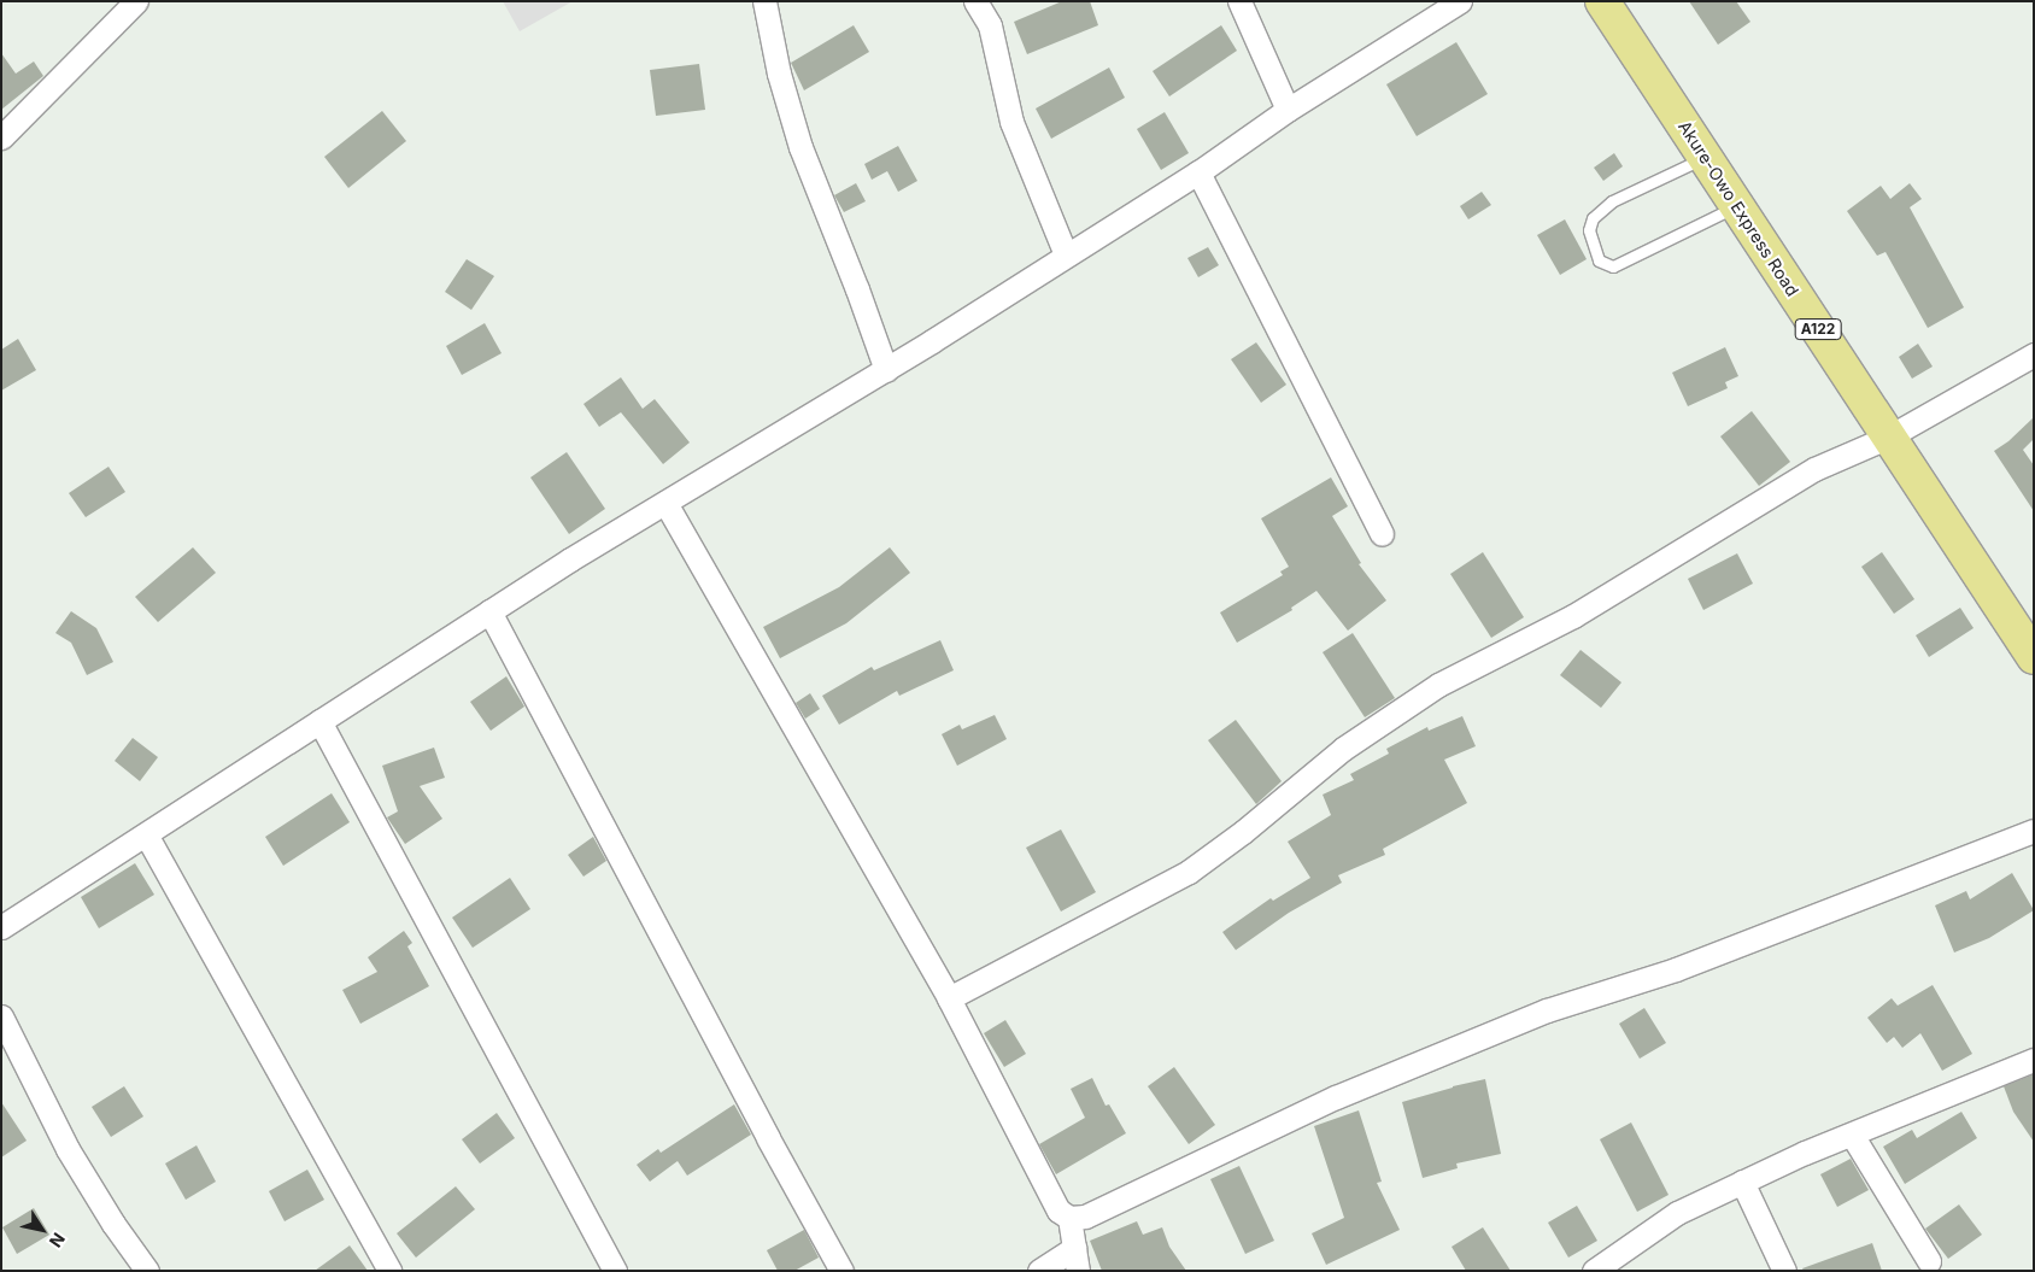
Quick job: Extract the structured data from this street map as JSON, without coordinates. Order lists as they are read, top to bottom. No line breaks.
{"streets":{"highway":["Akure-Owo Express Road","A122"]},"north":"bottom right"}
